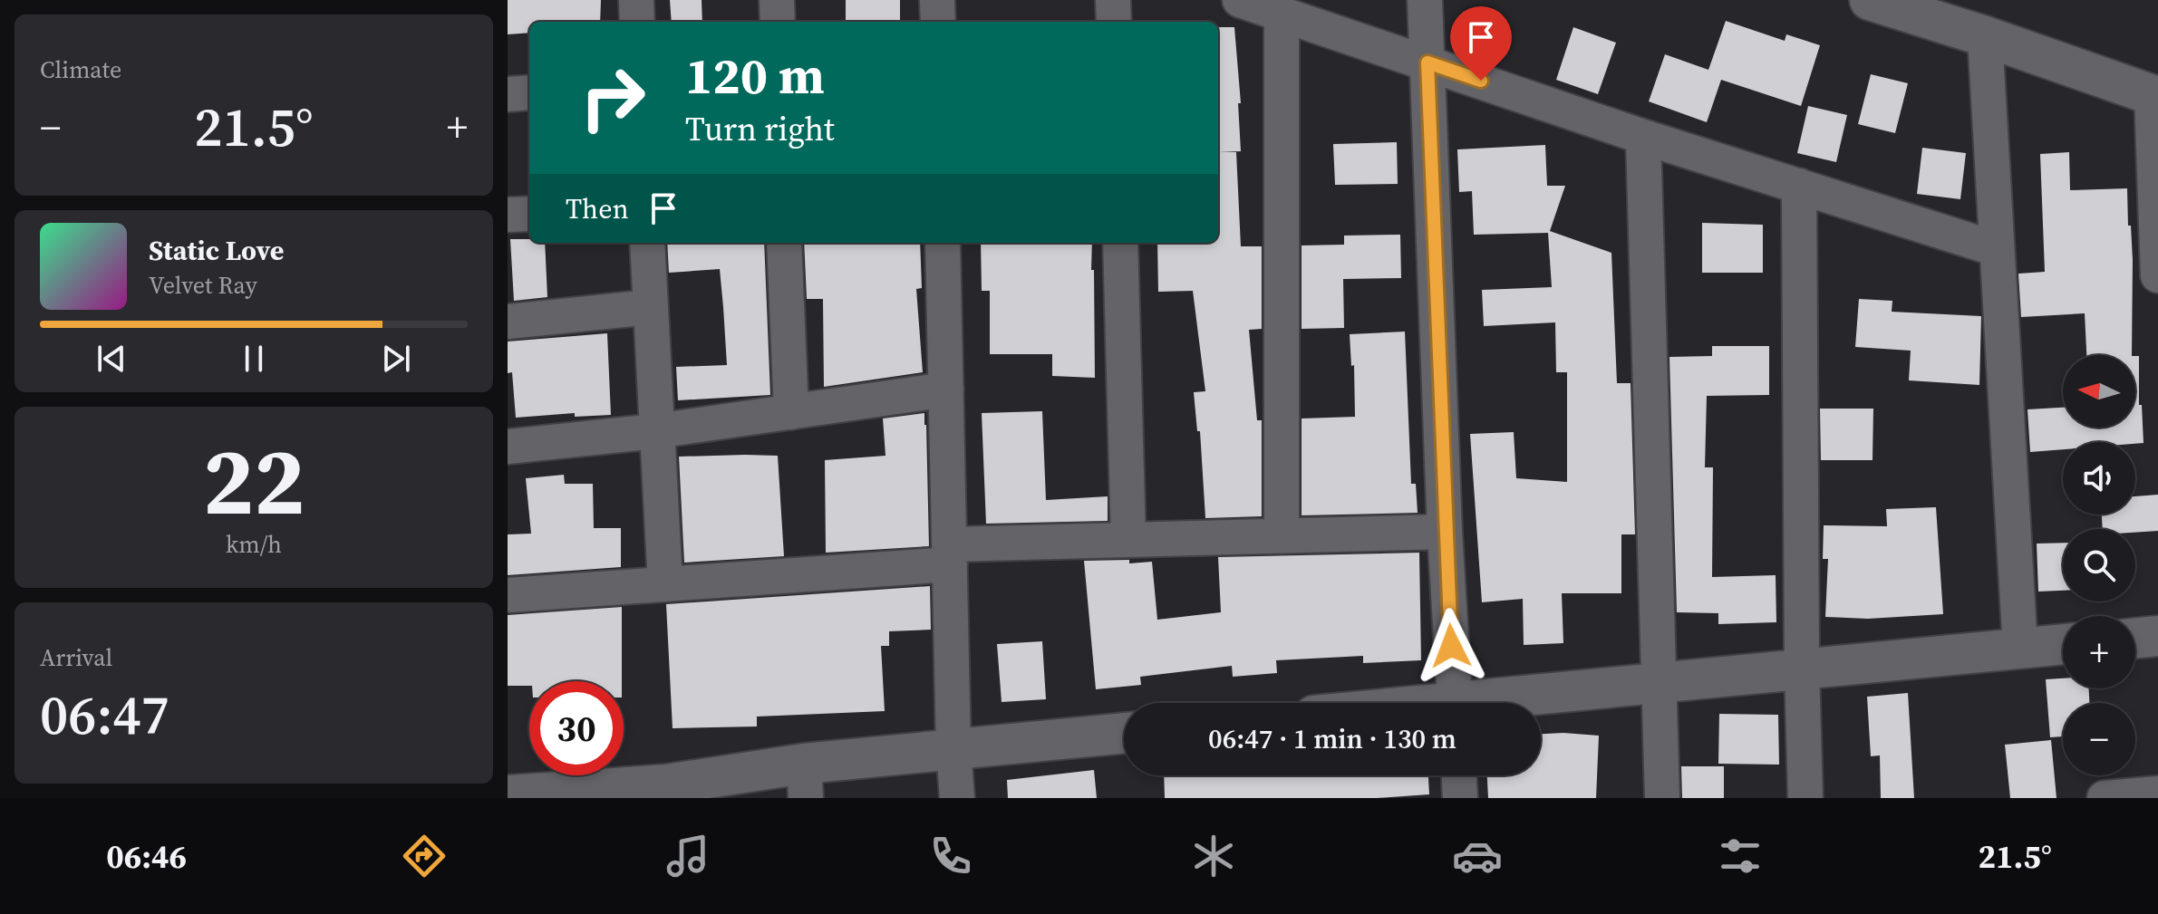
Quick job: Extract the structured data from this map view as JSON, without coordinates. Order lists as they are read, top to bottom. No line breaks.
{"north":"left","page":{"tile":["Climate",["22","km/h"],["Arrival","06:47"]],"turn":["120 m","Turn right"],"heat":["−","21.5°","+"],"then":"Then","song":["Static Love","Velvet Ray"],"map_buttons":["+","−"],"limit":"30","trip":"06:47 · 1 min · 130 m","tabs":["06:46","21.5°"]}}
